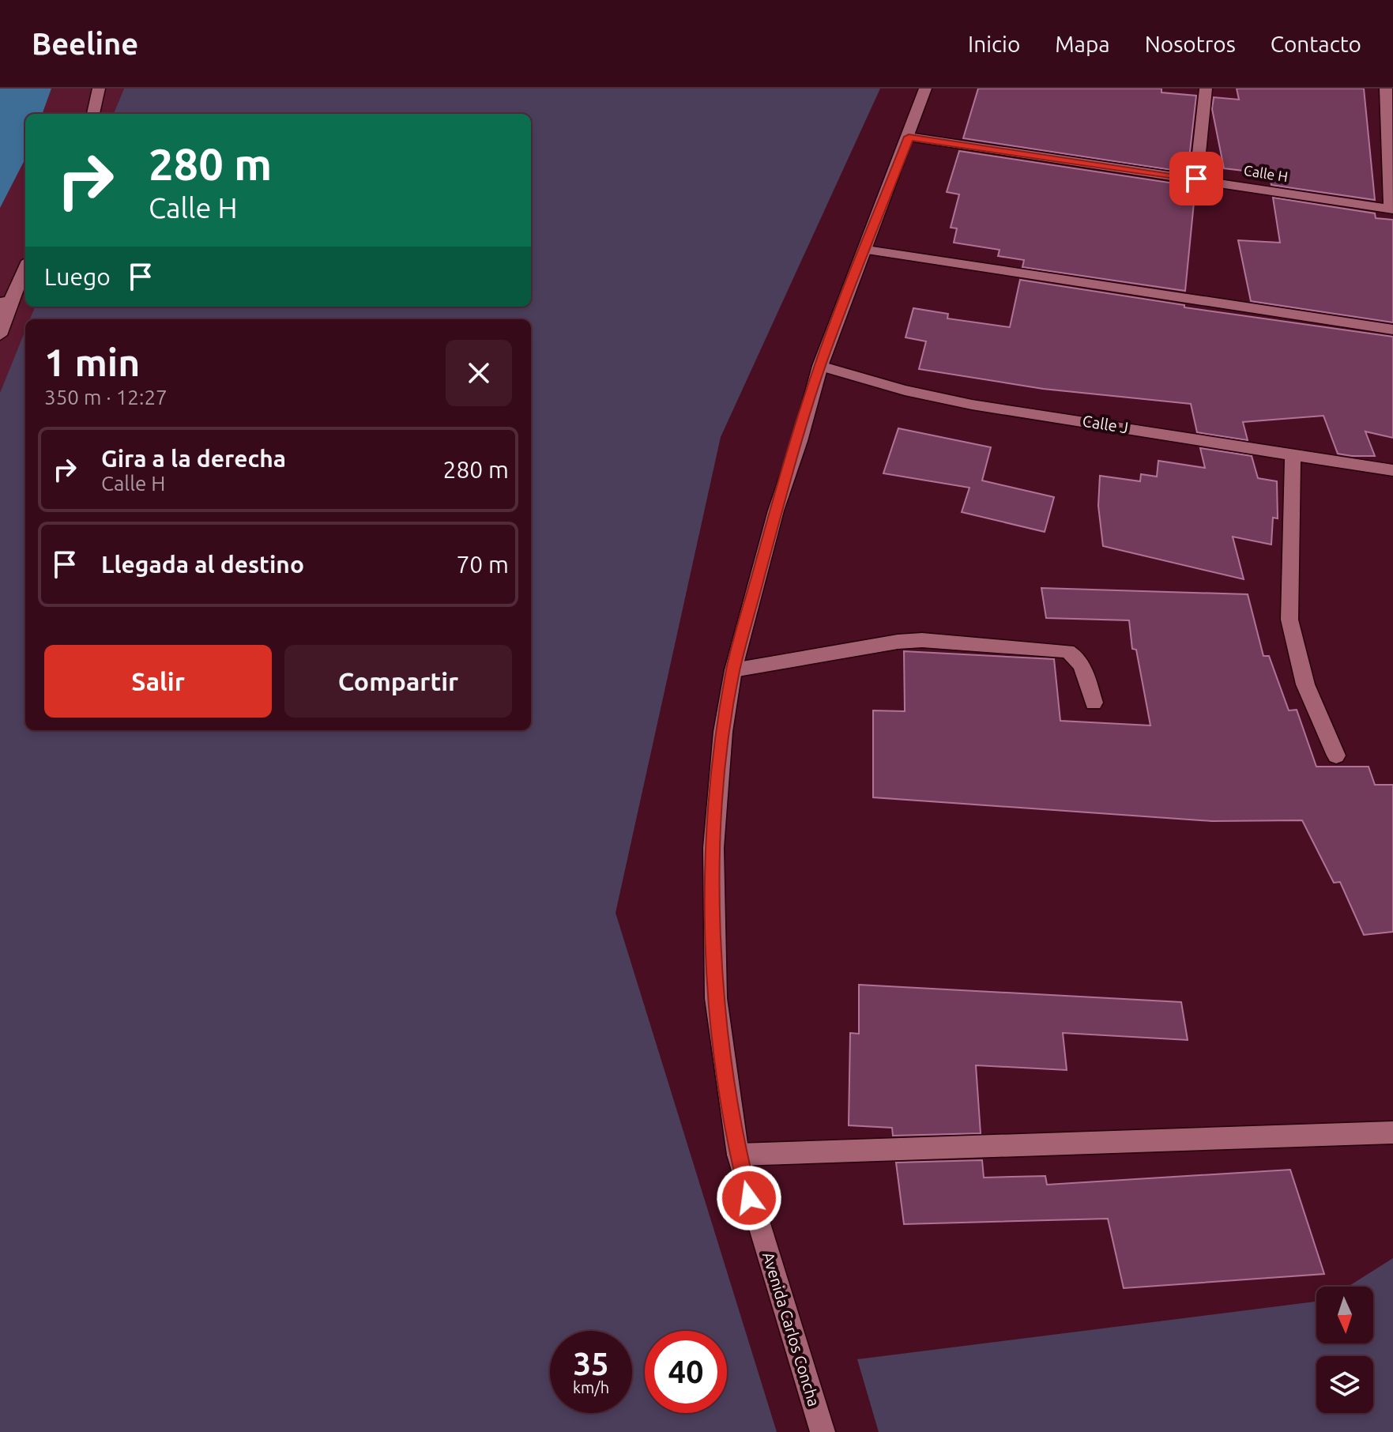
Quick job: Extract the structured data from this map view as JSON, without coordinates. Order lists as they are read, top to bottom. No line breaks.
{"streets":{"street":["Calle H","Calle J","Avenida Carlos Concha"]},"crossings":[["Calle H","Avenida Carlos Concha"],["Calle J","Avenida Carlos Concha"]],"north":"bottom","page":{"header":"Beeline","nav":["Inicio","Mapa","Nosotros","Contacto"],"turn":["280 m","Calle H"],"then":"Luego","heading":["1 min","350 m · 12:27"],"list":[{"name":"Gira a la derecha","note":"Calle H","value":"280 m"},{"name":"Llegada al destino","value":"70 m"}],"buttons":["Salir","Compartir"],"speed":"35 km/h","limit":"40"}}
